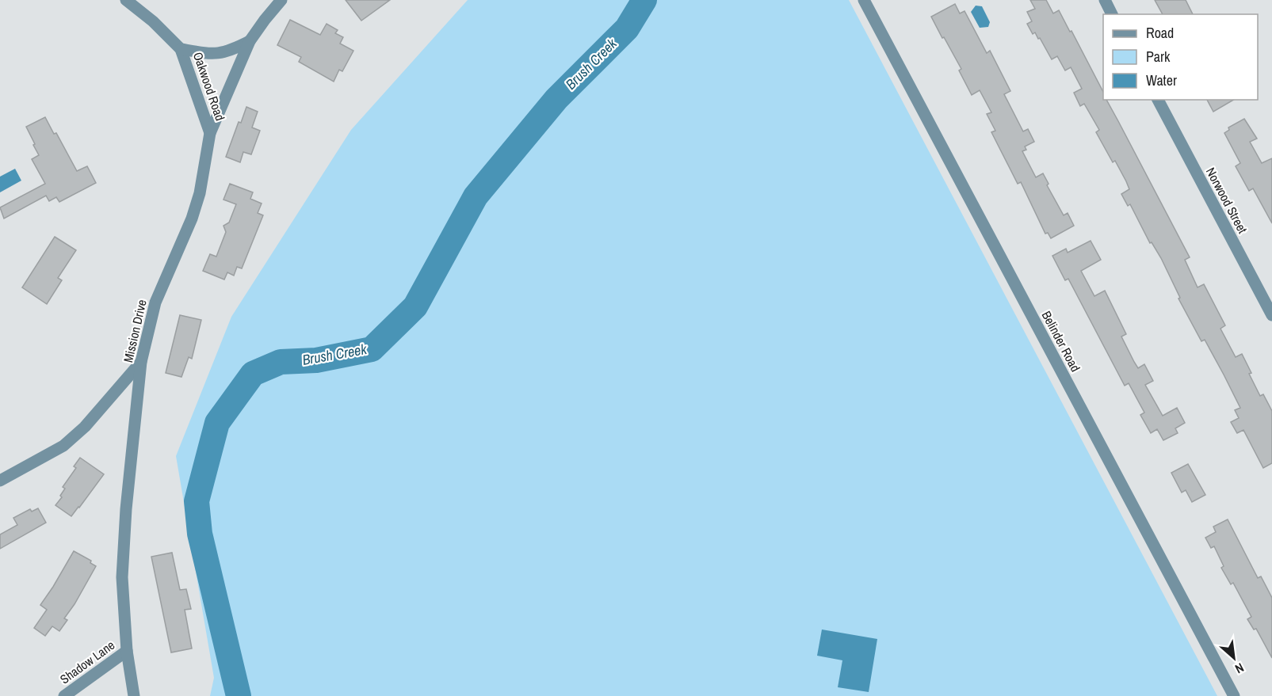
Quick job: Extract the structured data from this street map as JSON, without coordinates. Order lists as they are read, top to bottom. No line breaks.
{"streets":{"street":["Oakwood Road","Norwood Street","Mission Drive","Belinder Road","Shadow Lane"]},"crossings":[["Oakwood Road","Mission Drive"],["Mission Drive","Shadow Lane"]],"water":["Brush Creek"],"legend":["Road","Park","Water"],"north":"bottom right"}
